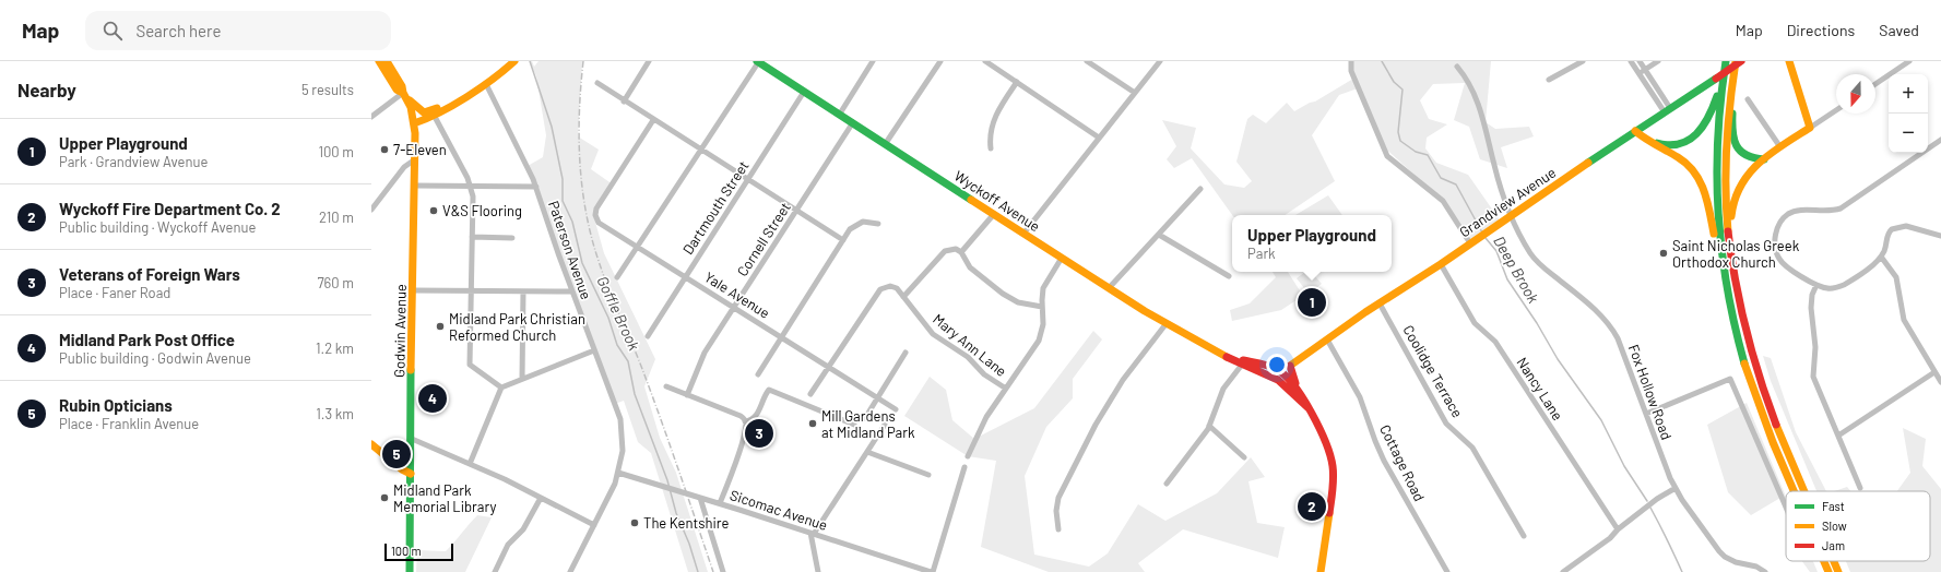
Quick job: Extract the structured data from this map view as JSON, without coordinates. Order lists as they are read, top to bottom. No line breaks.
{"streets":{"main road":["Wyckoff Avenue","Grandview Avenue","Godwin Avenue"],"street":["Dartmouth Street","Cornell Street","Paterson Avenue","Yale Avenue","Mary Ann Lane","Coolidge Terrace","Nancy Lane","Fox Hollow Road","Cottage Road","Sicomac Avenue"]},"crossings":[["Wyckoff Avenue","Grandview Avenue"],["Wyckoff Avenue","Dartmouth Street"],["Wyckoff Avenue","Cornell Street"],["Grandview Avenue","Coolidge Terrace"],["Grandview Avenue","Nancy Lane"],["Grandview Avenue","Fox Hollow Road"],["Grandview Avenue","Cottage Road"],["Dartmouth Street","Yale Avenue"],["Cornell Street","Yale Avenue"],["Paterson Avenue","Sicomac Avenue"],["Yale Avenue","Mary Ann Lane"]],"water":["Deep Brook","Goffle Brook"],"places":["7-Eleven","V&S Flooring","Saint Nicholas Greek Orthodox Church","Midland Park Christian Reformed Church","Mill Gardens at Midland Park","Midland Park Memorial Library","The Kentshire"],"legend":["Fast","Slow","Jam"],"scale_bar":"100 m","north":"bottom","page":{"header":"Map","search":"Search here","nav":["Map","Directions","Saved"],"heading":["Nearby","5 results"],"map_buttons":["+","−"],"list":[{"mark":"1","name":"Upper Playground","note":"Park · Grandview Avenue","value":"100 m"},{"mark":"2","name":"Wyckoff Fire Department Co. 2","note":"Public building · Wyckoff Avenue","value":"210 m"},{"mark":"3","name":"Veterans of Foreign Wars","note":"Place · Faner Road","value":"760 m"},{"mark":"4","name":"Midland Park Post Office","note":"Public building · Godwin Avenue","value":"1.2 km"},{"mark":"5","name":"Rubin Opticians","note":"Place · Franklin Avenue","value":"1.3 km"}],"popup":["Upper Playground","Park"],"pins":["1","4","3","5","2"],"scale":"100 m"}}
